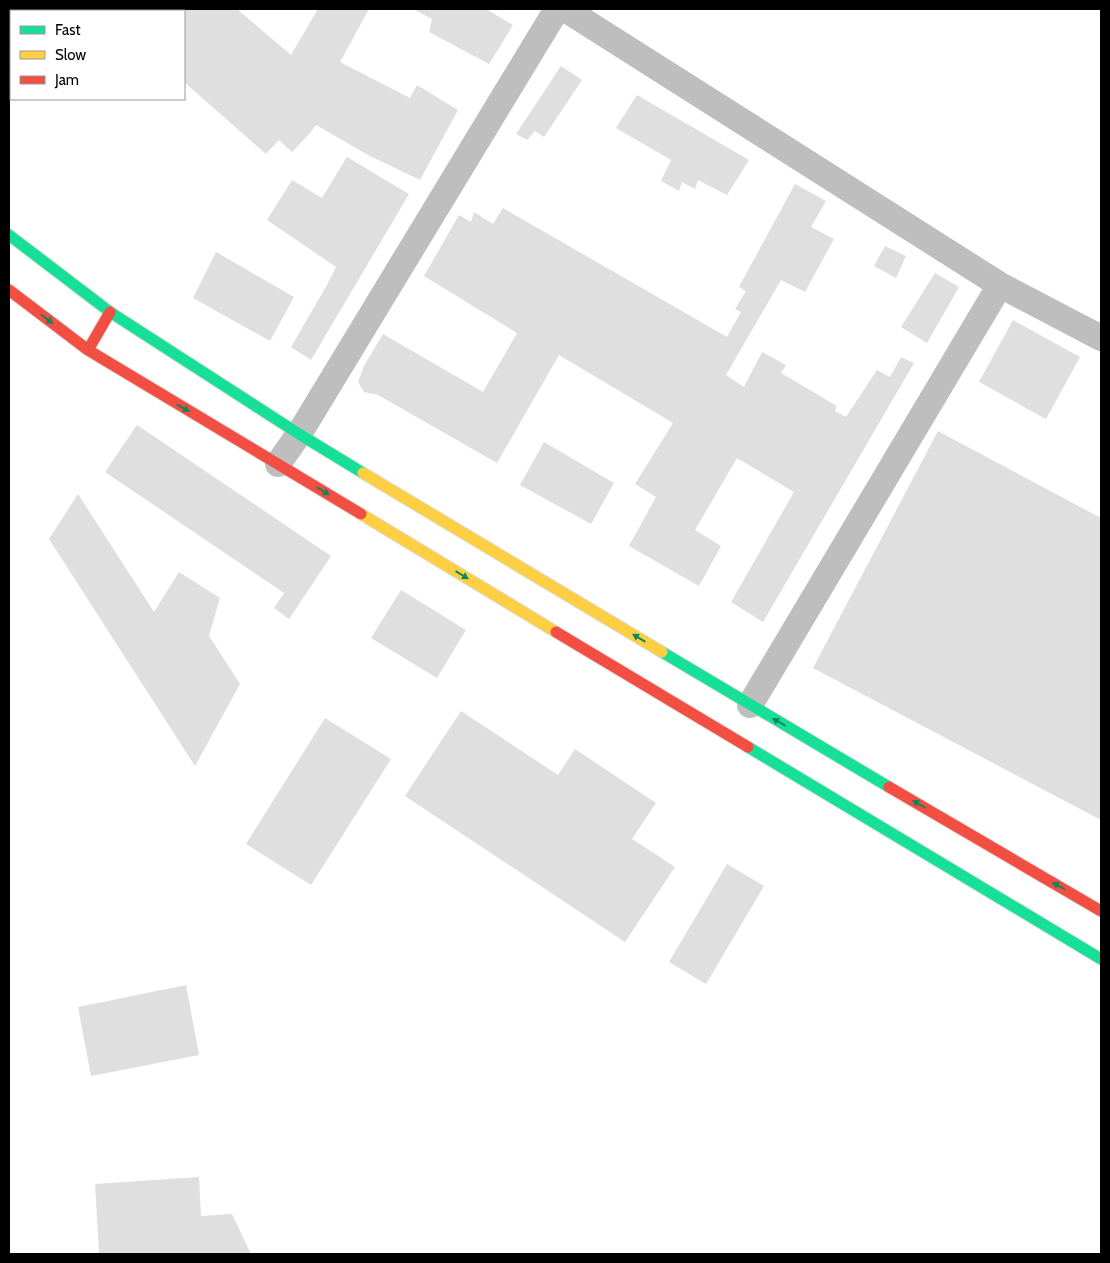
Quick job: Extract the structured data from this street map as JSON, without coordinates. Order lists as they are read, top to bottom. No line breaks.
{"legend":["Fast","Slow","Jam"]}
